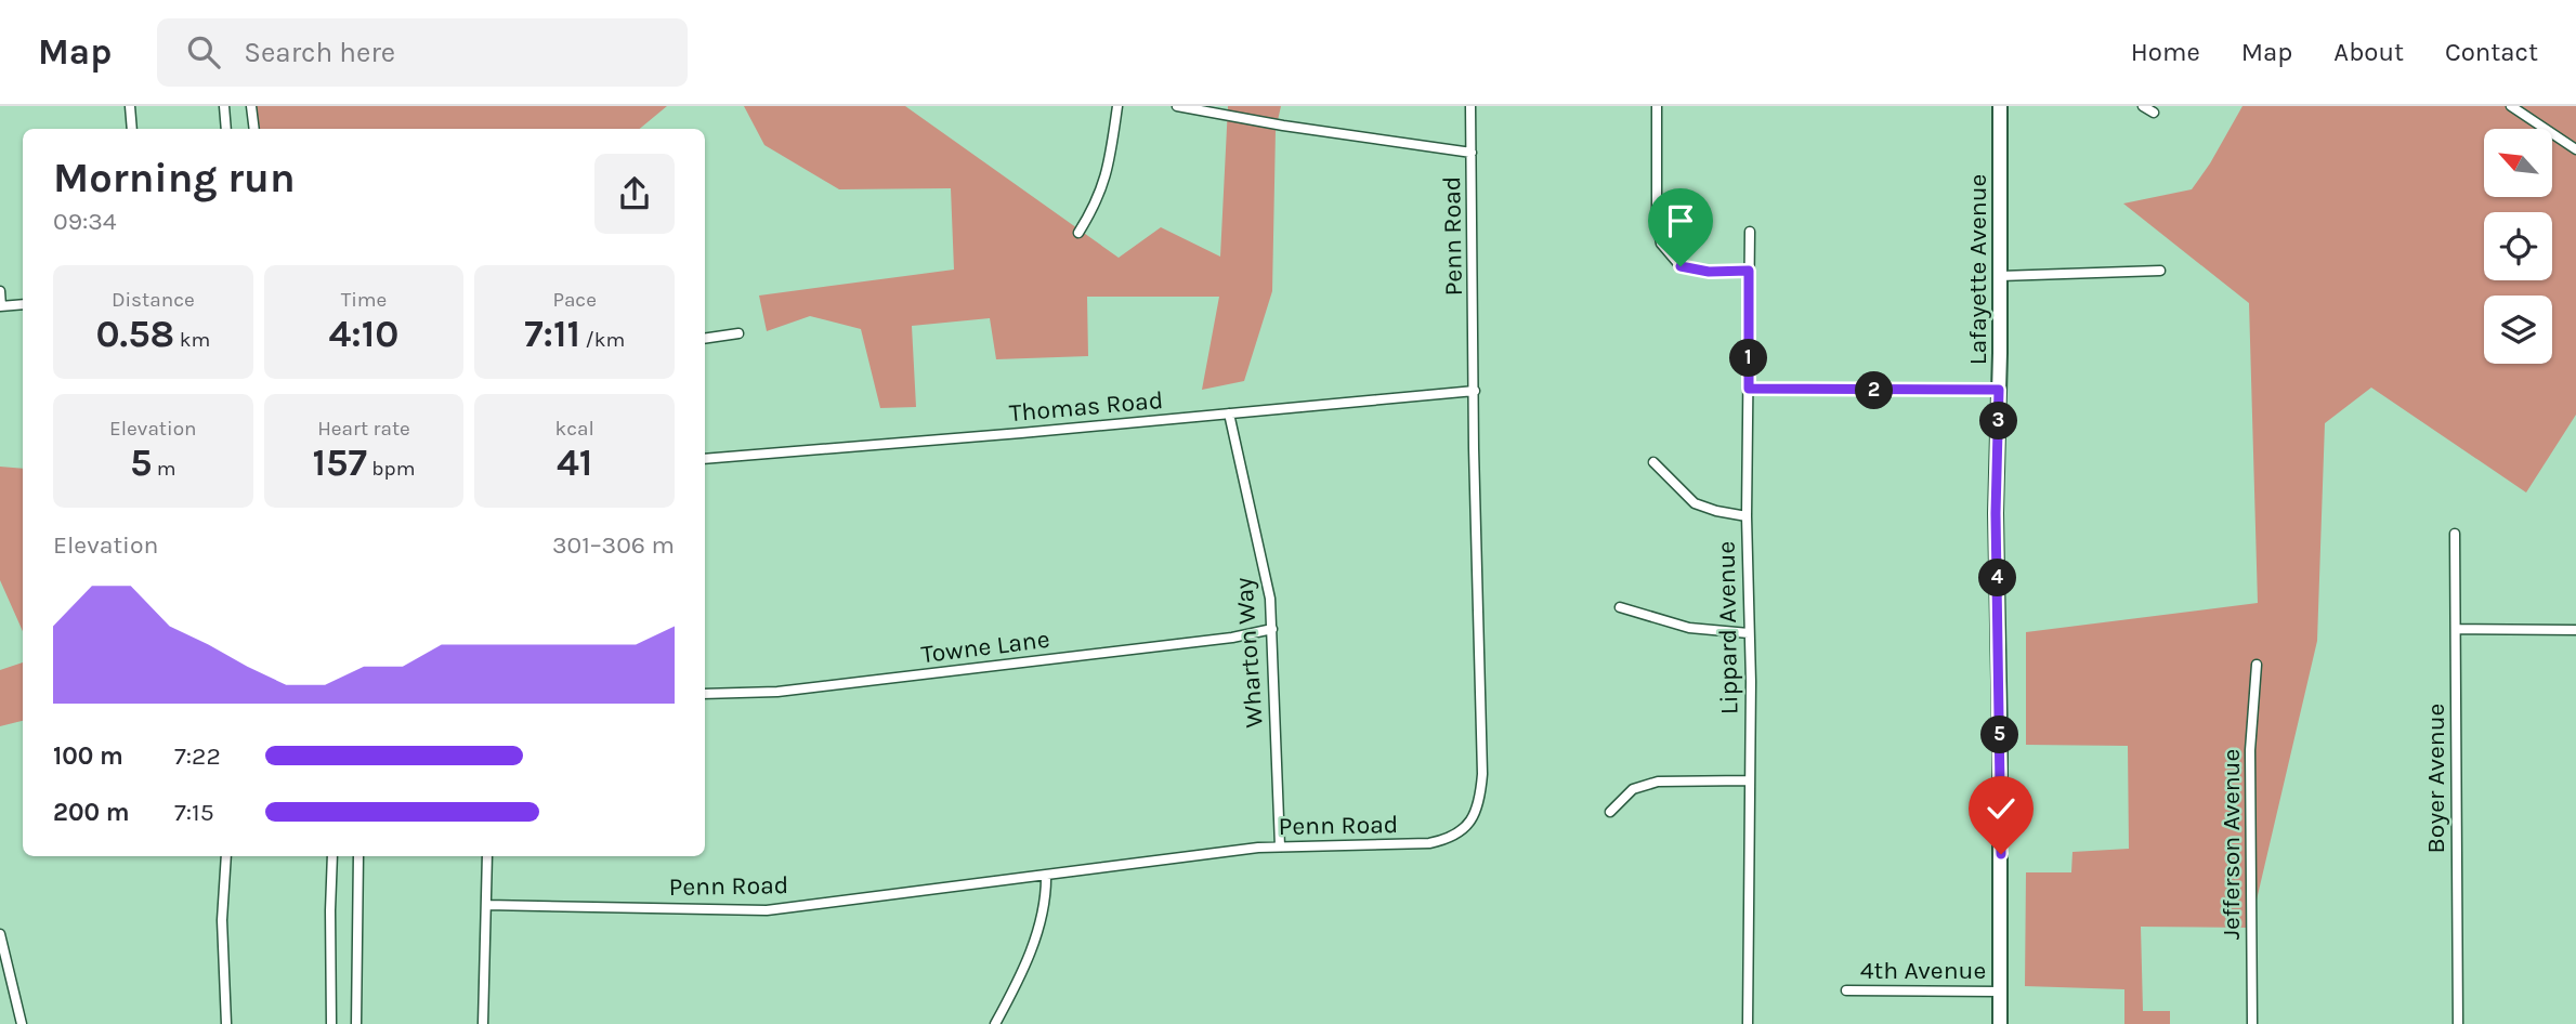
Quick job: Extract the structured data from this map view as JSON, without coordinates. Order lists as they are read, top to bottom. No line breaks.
{"streets":{"street":["Penn Road","Lafayette Avenue","Thomas Road","Lippard Avenue","Towne Lane","Wharton Way","Boyer Avenue","Jefferson Avenue","4th Avenue"]},"crossings":[["Penn Road","Thomas Road"],["Penn Road","Wharton Way"],["Lafayette Avenue","4th Avenue"],["Thomas Road","Wharton Way"],["Towne Lane","Wharton Way"]],"north":"top left","page":{"header":"Map","search":"Search here","nav":["Home","Map","About","Contact"],"heading":["Morning run","09:34"],"stats":[["Distance","0.58 km"],["Time","4:10"],["Pace","7:11 /km"],["Elevation","5 m"],["Heart rate","157 bpm"],["kcal","41"]],"pins":["1","2","3","4","5"],"chart":["Elevation","301–306 m"],"list":[{"name":"100 m","note":"7:22"},{"name":"200 m","note":"7:15"}]}}
